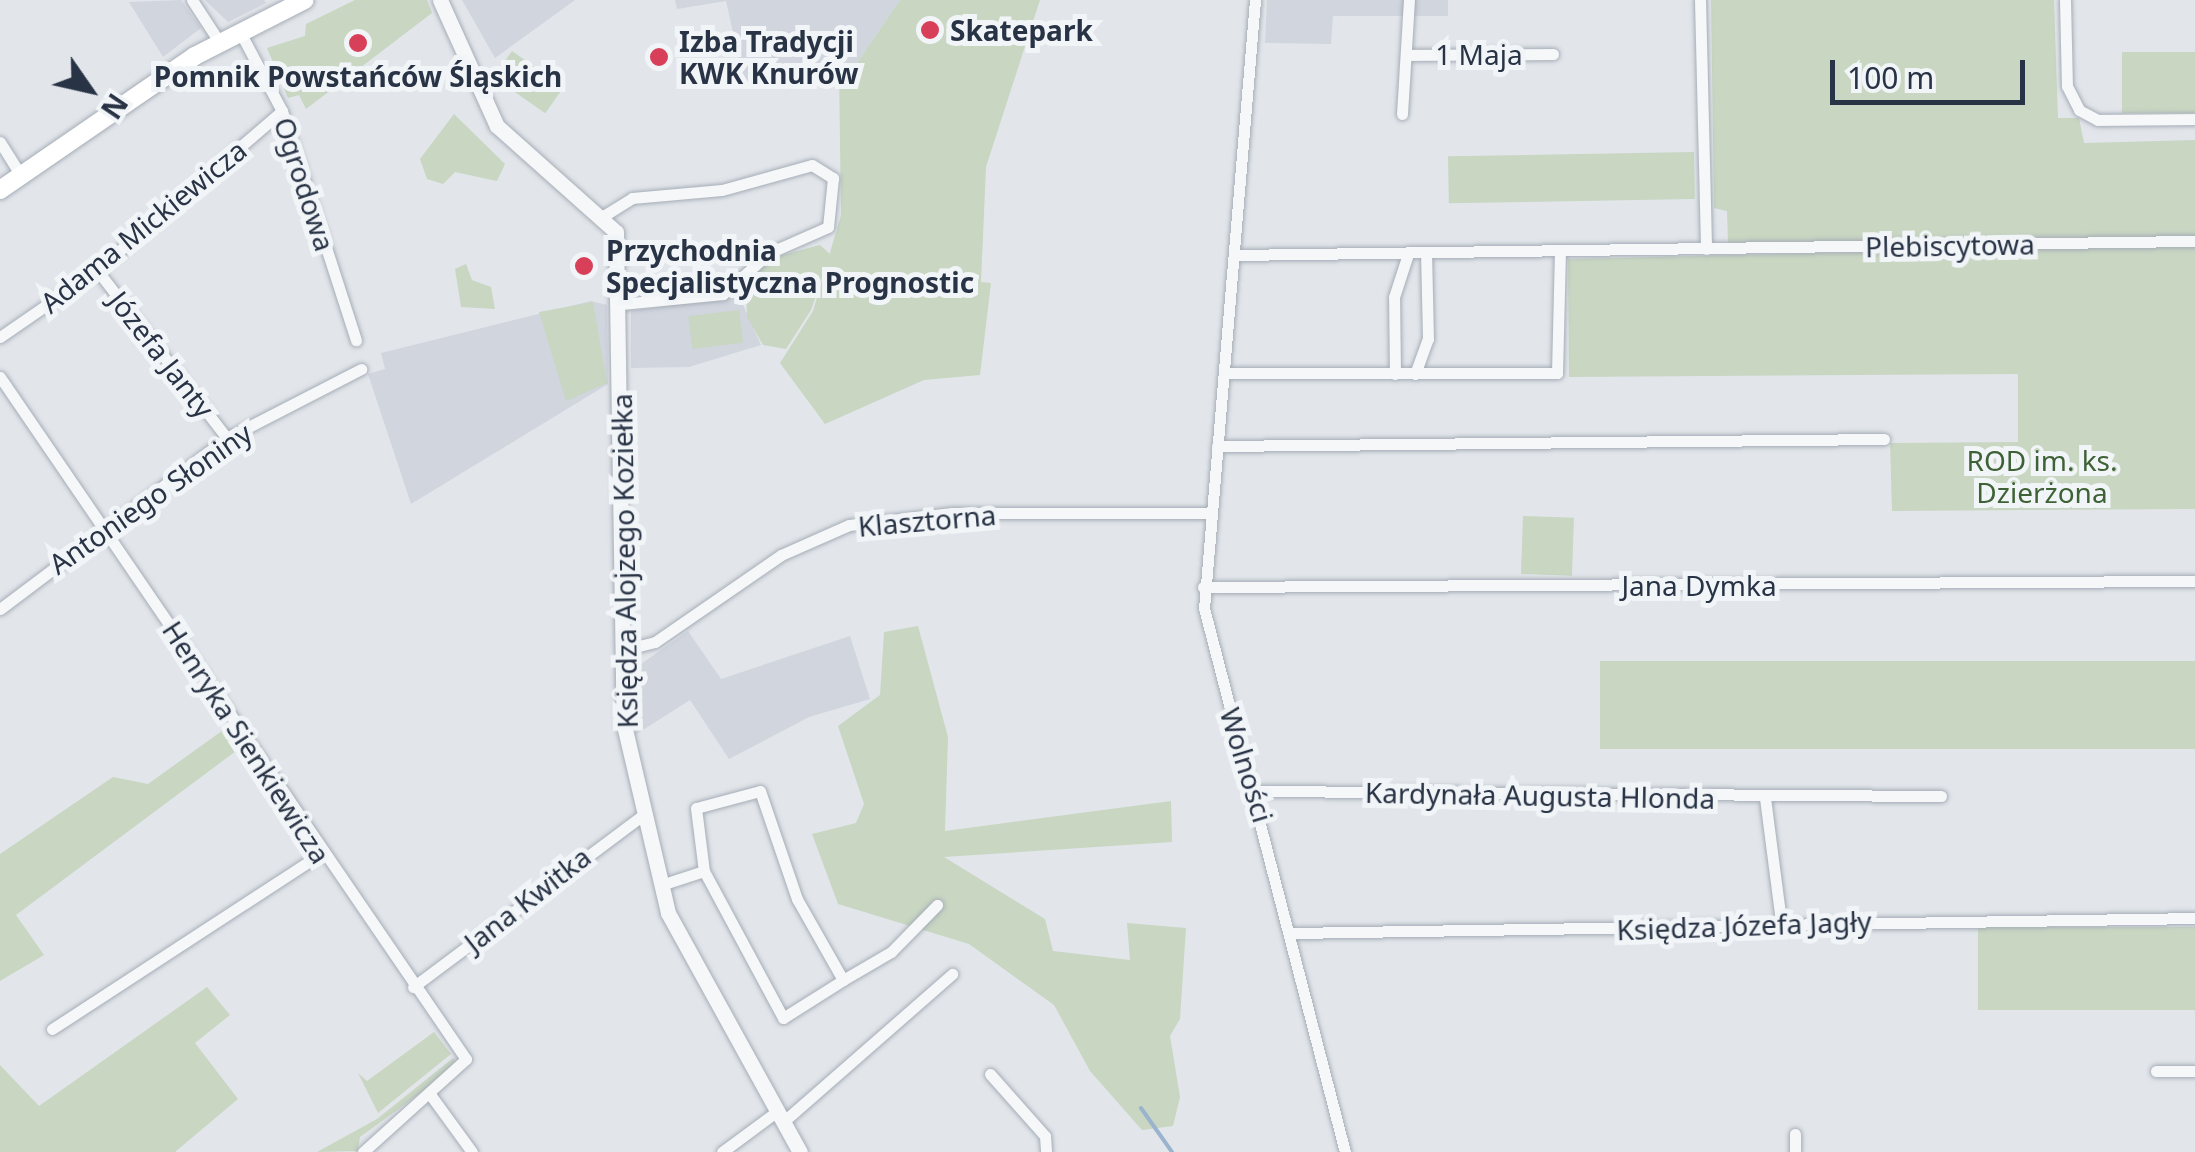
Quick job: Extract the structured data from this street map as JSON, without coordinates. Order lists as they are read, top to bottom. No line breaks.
{"streets":{"street":["1 Maja","Ogrodowa","Adama Mickiewicza","Plebiscytowa","Józefa Janty","Antoniego Słoniny","Klasztorna","Księdza Alojzego Koziełka","Jana Dymka","Henryka Sienkiewicza","Wolności","Kardynała Augusta Hlonda","Jana Kwitka","Księdza Józefa Jagły"]},"crossings":[["Ogrodowa","Adama Mickiewicza"],["Adama Mickiewicza","Józefa Janty"],["Plebiscytowa","Wolności"],["Józefa Janty","Antoniego Słoniny"],["Antoniego Słoniny","Henryka Sienkiewicza"],["Klasztorna","Księdza Alojzego Koziełka"],["Klasztorna","Wolności"],["Księdza Alojzego Koziełka","Jana Kwitka"],["Jana Dymka","Wolności"],["Henryka Sienkiewicza","Jana Kwitka"],["Wolności","Kardynała Augusta Hlonda"],["Wolności","Księdza Józefa Jagły"]],"parks":["ROD im. ks. Dzierżona"],"places":["Skatepark","Pomnik Powstańców Śląskich","Izba Tradycji KWK Knurów","Przychodnia Specjalistyczna Prognostic"],"scale_bar":"100 m","north":"bottom right"}
